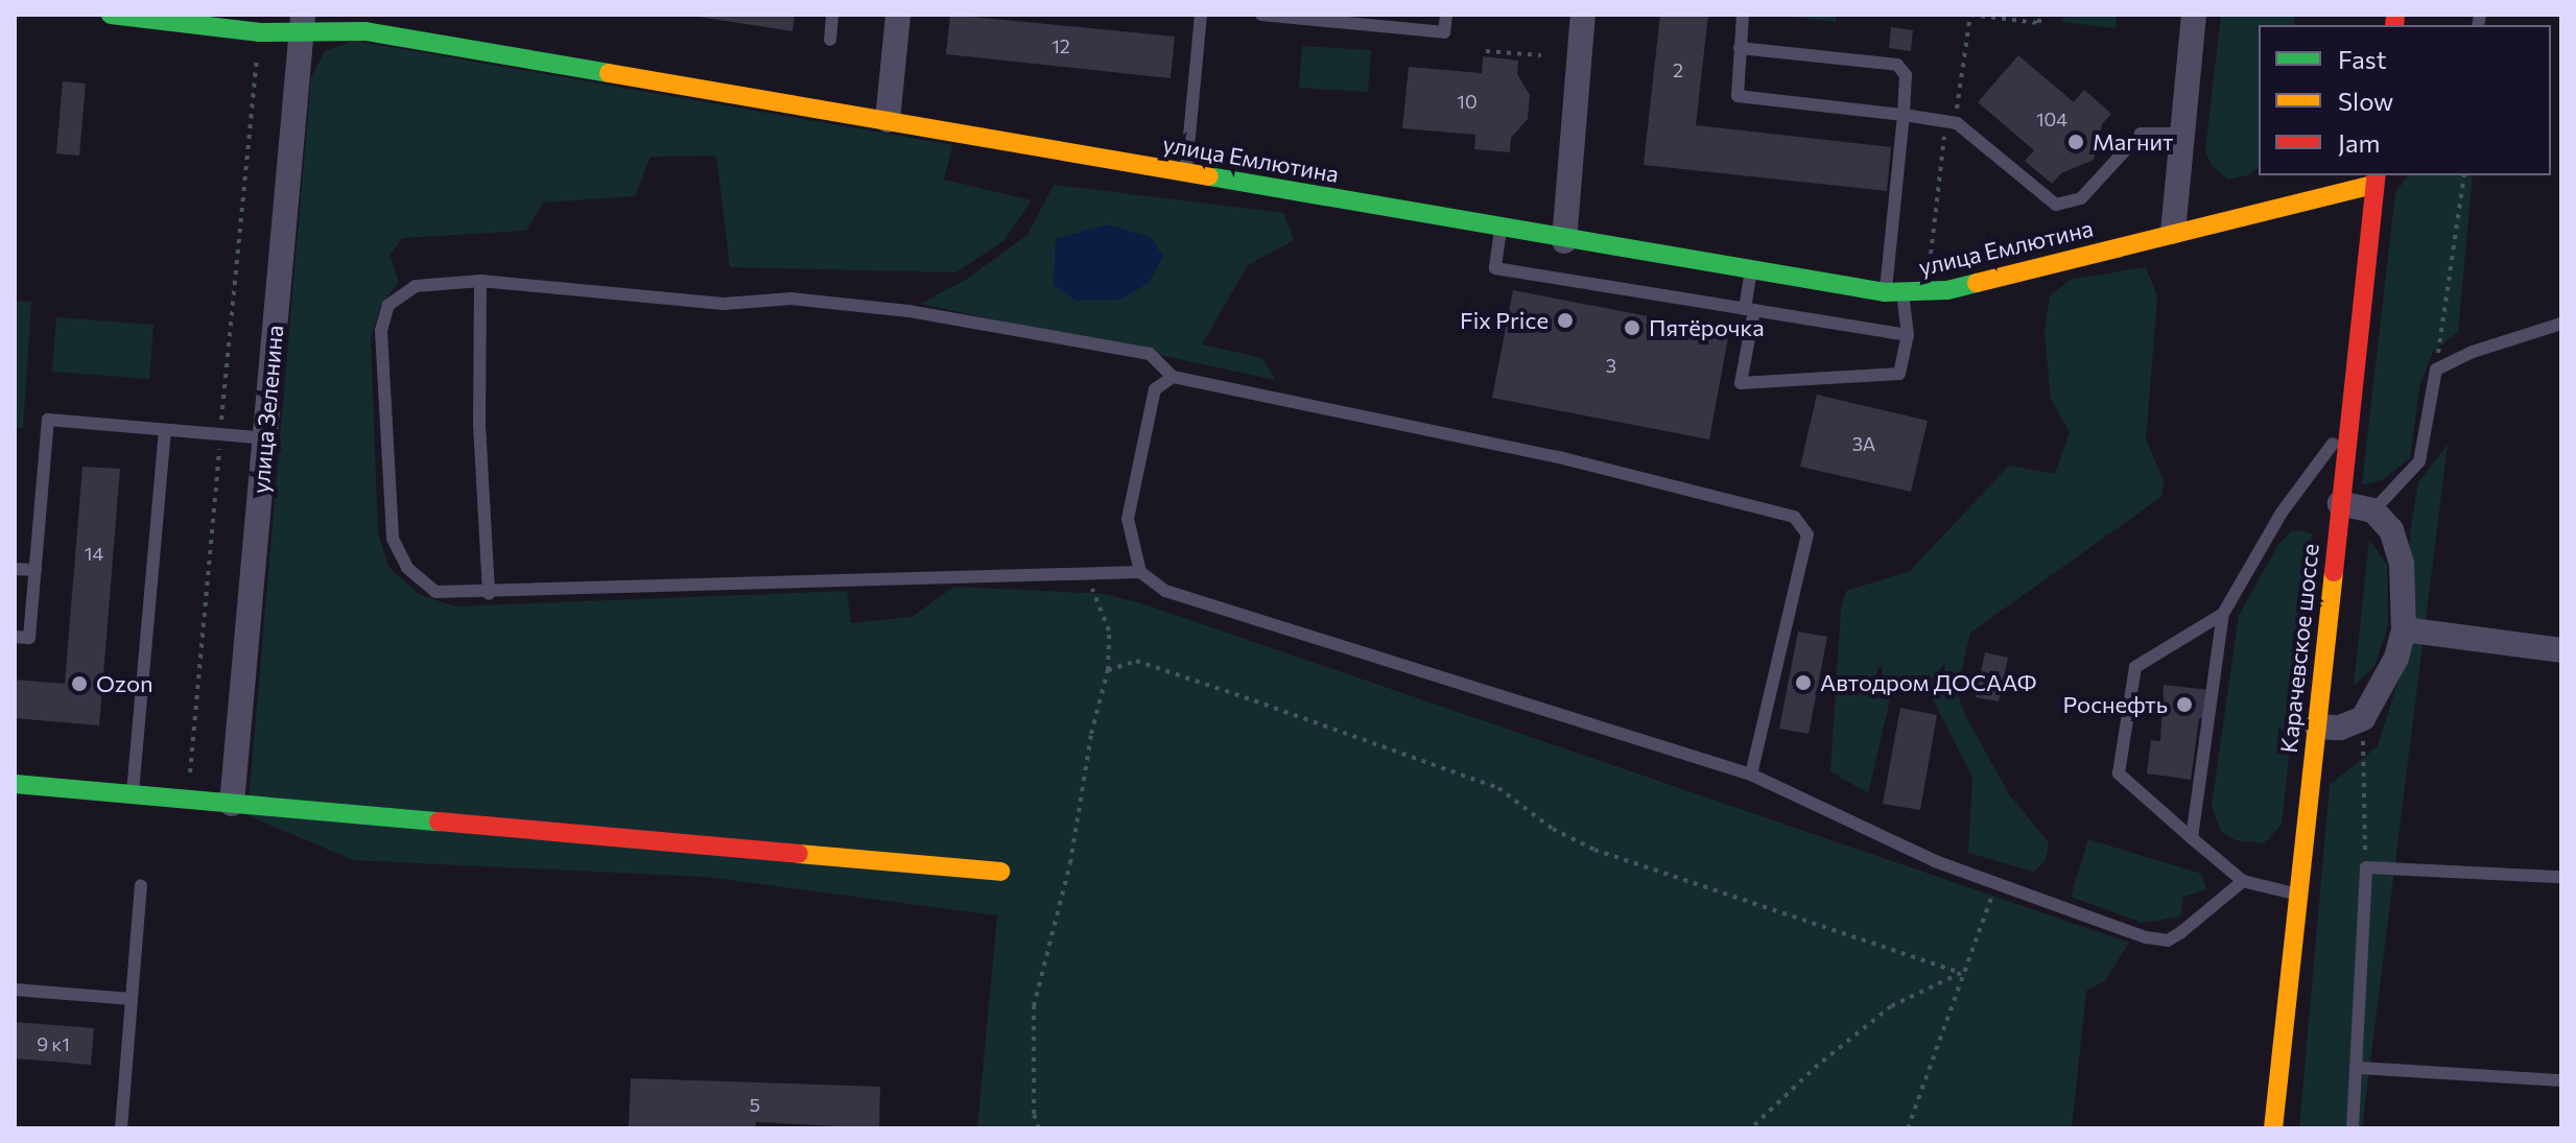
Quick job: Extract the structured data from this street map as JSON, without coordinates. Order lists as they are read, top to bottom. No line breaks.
{"streets":{"main road":["улица Емлютина","Карачевское шоссе"],"street":["улица Зеленина"]},"crossings":[["улица Емлютина","улица Зеленина"],["улица Емлютина","Карачевское шоссе"]],"places":["Магнит","Fix Price","Пятёрочка","Автодром ДОСААФ","Ozon","Роснефть"],"house_numbers":["12","2","10","104","3","3А","14","9 к1","5"],"legend":["Fast","Slow","Jam"]}
